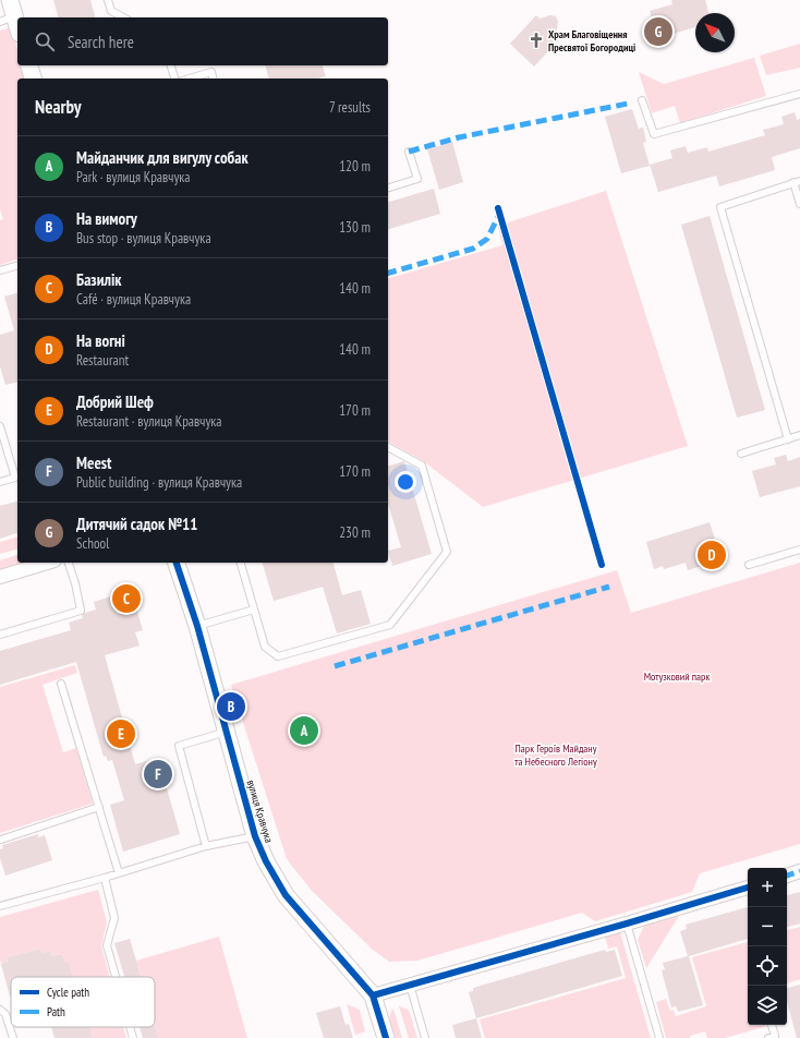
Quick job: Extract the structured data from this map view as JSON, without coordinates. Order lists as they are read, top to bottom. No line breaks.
{"streets":{"street":["вулиця Кравчука"]},"parks":["Мотузковий парк","Парк Героїв Майдану та Небесного Легіону"],"places":{"church":["Храм Благовіщення Пресвятої Богородиці"]},"legend":["Cycle path","Path"],"north":"top left","page":{"pins":["G","D","C","B","A","E","F"],"search":"Search here","heading":["Nearby","7 results"],"list":[{"mark":"A","name":"Майданчик для вигулу собак","note":"Park · вулиця Кравчука","value":"120 m"},{"mark":"B","name":"На вимогу","note":"Bus stop · вулиця Кравчука","value":"130 m"},{"mark":"C","name":"Базилік","note":"Café · вулиця Кравчука","value":"140 m"},{"mark":"D","name":"На вогні","note":"Restaurant","value":"140 m"},{"mark":"E","name":"Добрий Шеф","note":"Restaurant · вулиця Кравчука","value":"170 m"},{"mark":"F","name":"Meest","note":"Public building · вулиця Кравчука","value":"170 m"},{"mark":"G","name":"Дитячий садок №11","note":"School","value":"230 m"}],"map_buttons":["+","−"]}}
